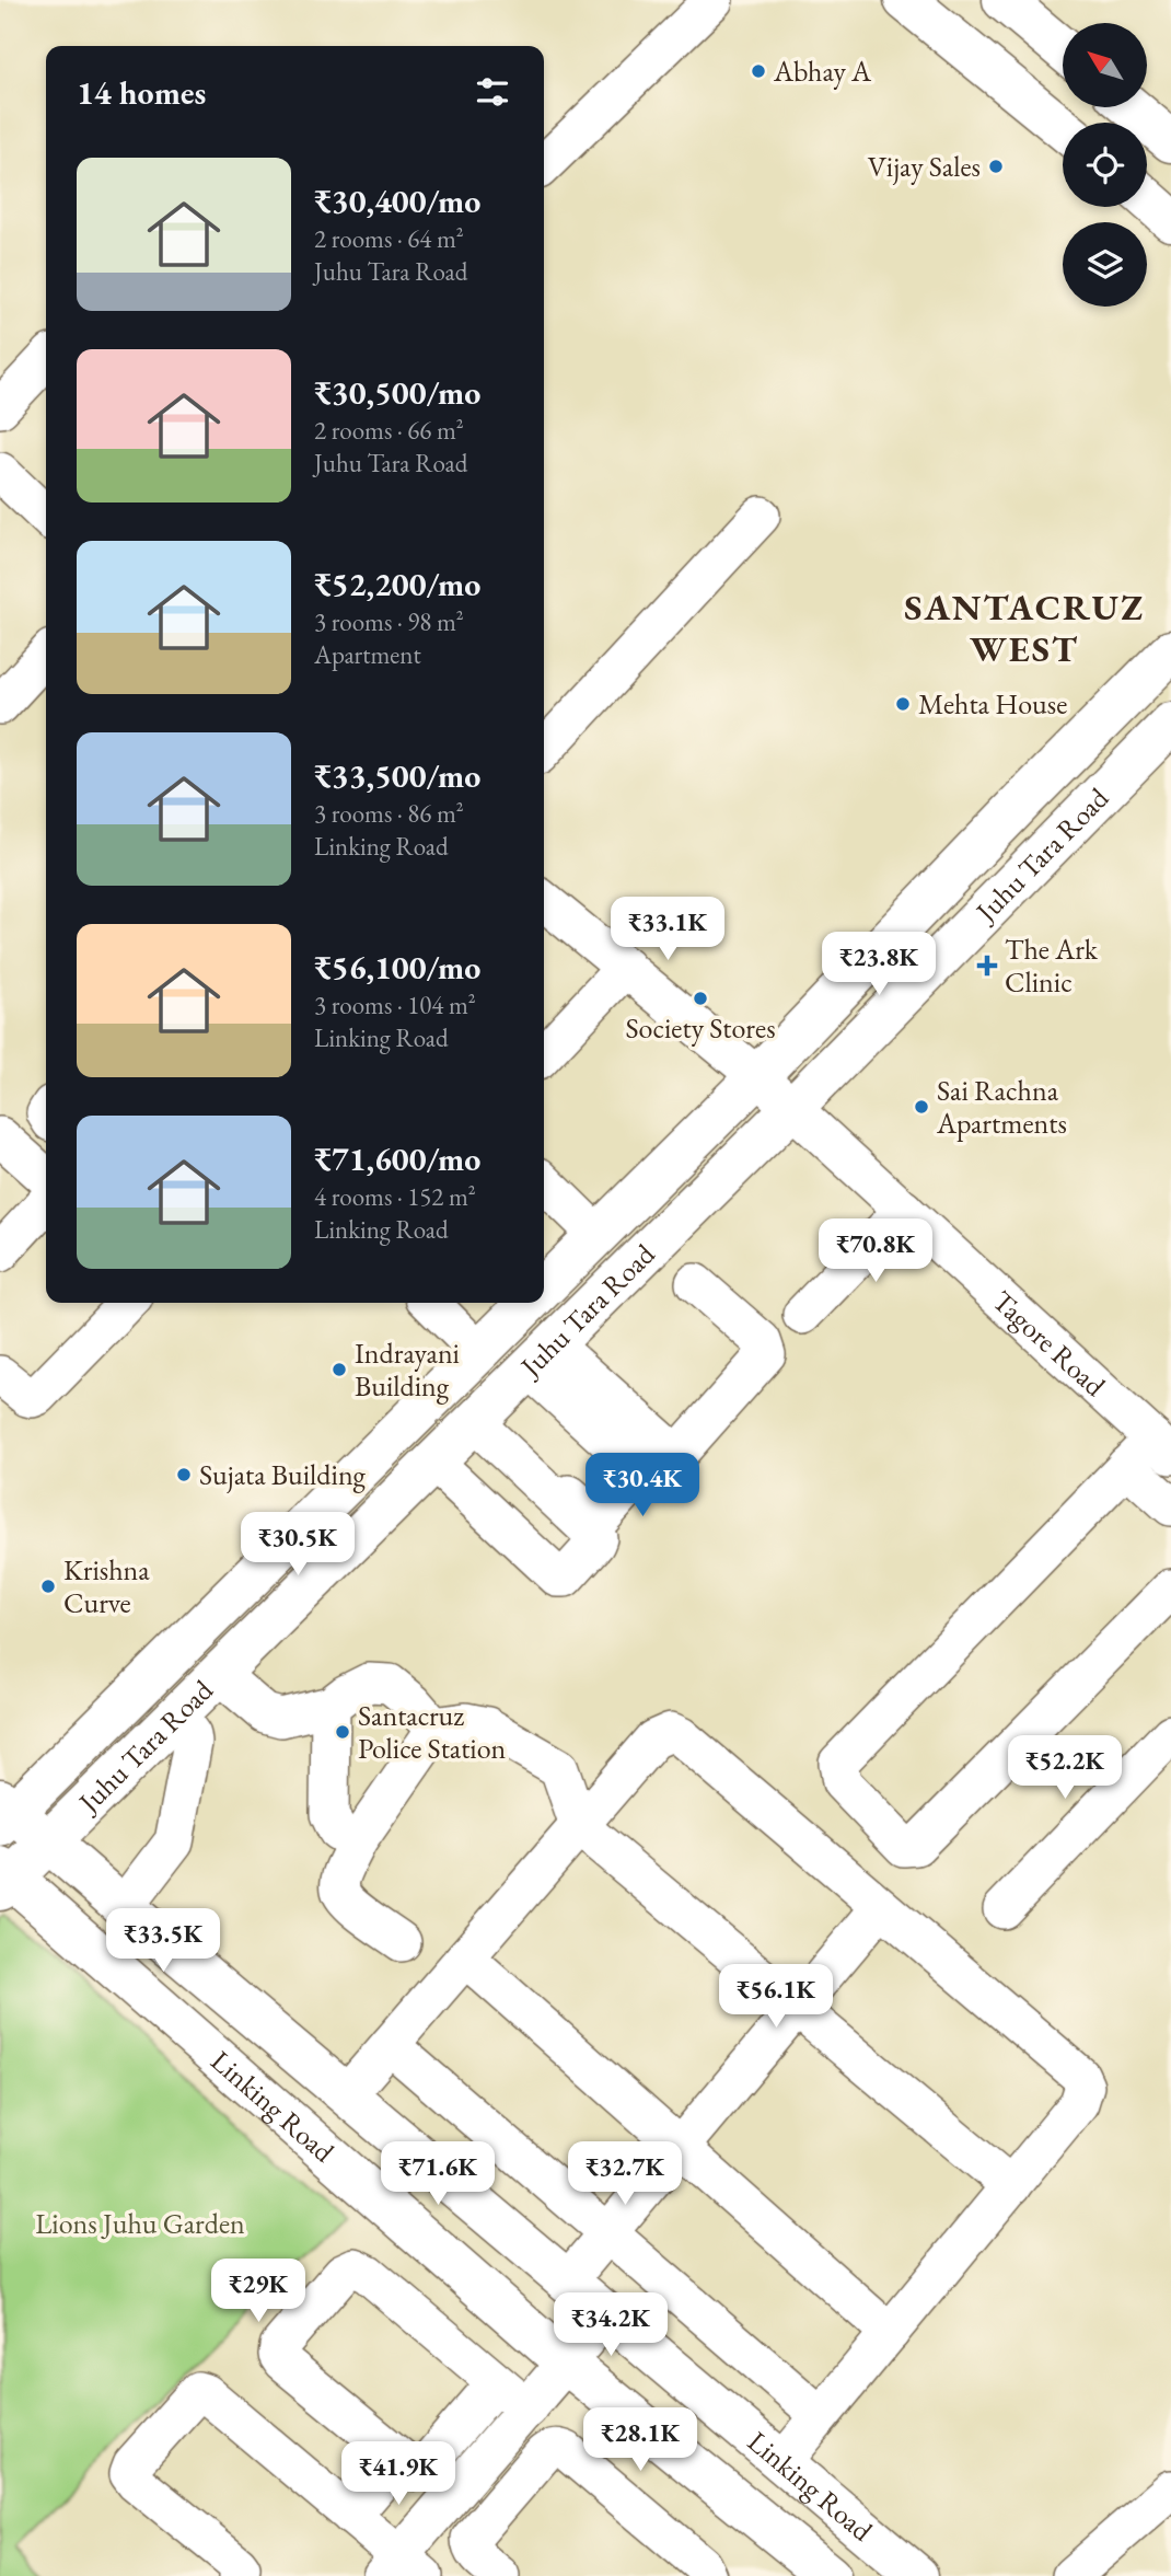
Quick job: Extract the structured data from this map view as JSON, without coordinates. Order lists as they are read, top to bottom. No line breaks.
{"streets":{"main road":["Juhu Tara Road","Linking Road"],"street":["Tagore Road"]},"crossings":[["Juhu Tara Road","Tagore Road"],["Juhu Tara Road","Linking Road"]],"districts":["SANTACRUZ WEST"],"parks":["Lions Juhu Garden"],"places":{"other":["Abhay A","Vijay Sales","Mehta House","Society Stores","Sai Rachna Apartments","Indrayani Building","Sujata Building","Krishna Curve","Santacruz Police Station"],"health":["The Ark Clinic"]},"north":"top left","page":{"heading":"14 homes","list":[{"name":"₹30,400/mo","note":"2 rooms · 64 m² · Juhu Tara Road"},{"name":"₹30,500/mo","note":"2 rooms · 66 m² · Juhu Tara Road"},{"name":"₹52,200/mo","note":"3 rooms · 98 m² · Apartment"},{"name":"₹33,500/mo","note":"3 rooms · 86 m² · Linking Road"},{"name":"₹56,100/mo","note":"3 rooms · 104 m² · Linking Road"},{"name":"₹71,600/mo","note":"4 rooms · 152 m² · Linking Road"}],"price":["₹33.1K","₹23.8K","₹70.8K","₹30.4K","₹30.5K","₹52.2K","₹33.5K","₹56.1K","₹71.6K","₹32.7K","₹29K","₹34.2K","₹28.1K","₹41.9K"]}}
